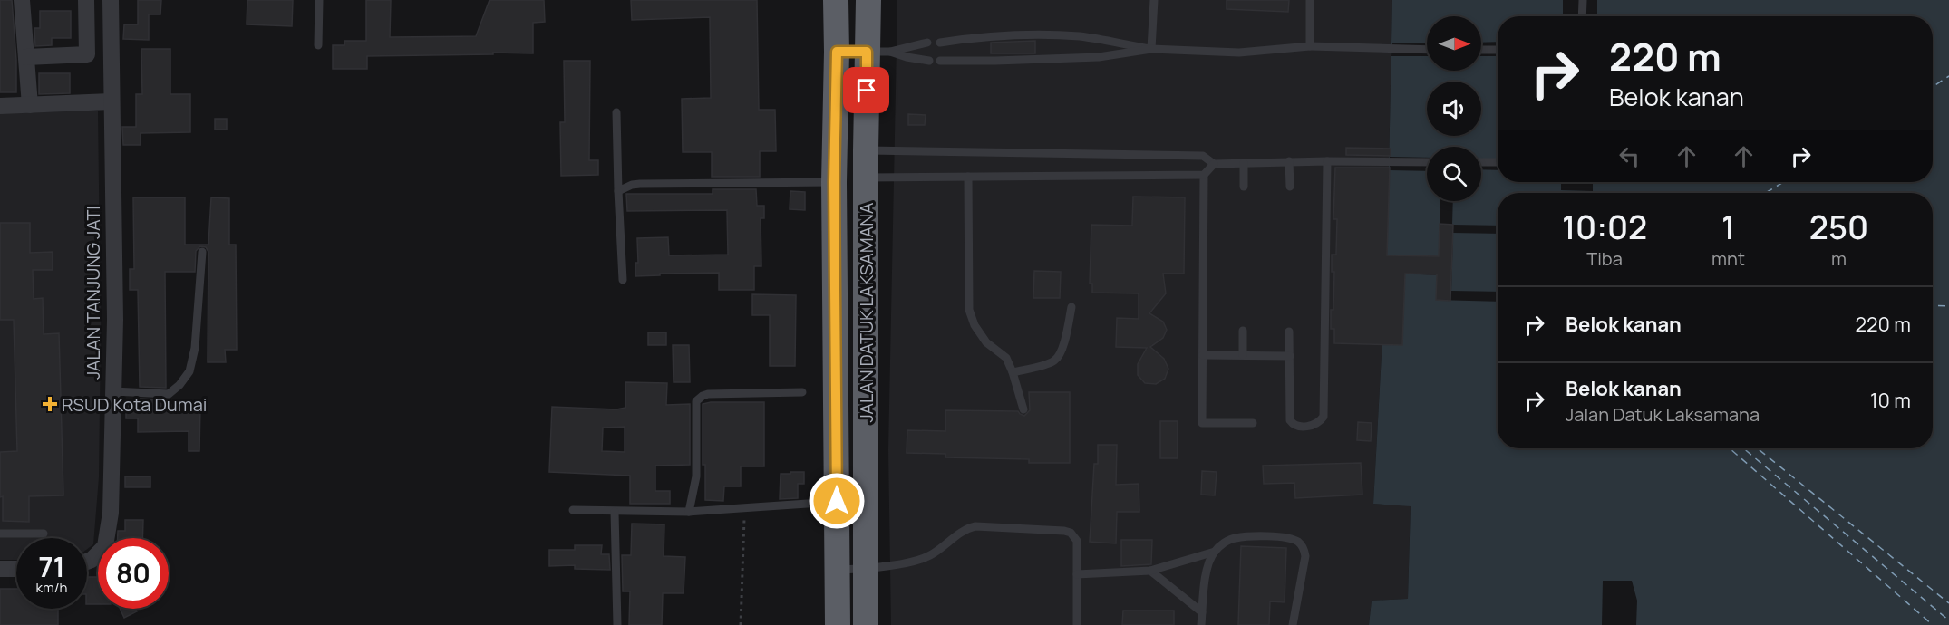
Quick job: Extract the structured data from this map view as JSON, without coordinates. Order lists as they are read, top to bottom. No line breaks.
{"streets":{"highway":["JALAN DATUK LAKSAMANA"],"street":["JALAN TANJUNG JATI"]},"places":{"health":["RSUD Kota Dumai"]},"north":"right","page":{"turn":["220 m","Belok kanan"],"eta":["10:02","Tiba","1","mnt","250","m"],"list":[{"name":"Belok kanan","value":"220 m"},{"name":"Belok kanan","note":"Jalan Datuk Laksamana","value":"10 m"}],"speed":"71 km/h","limit":"80"}}
